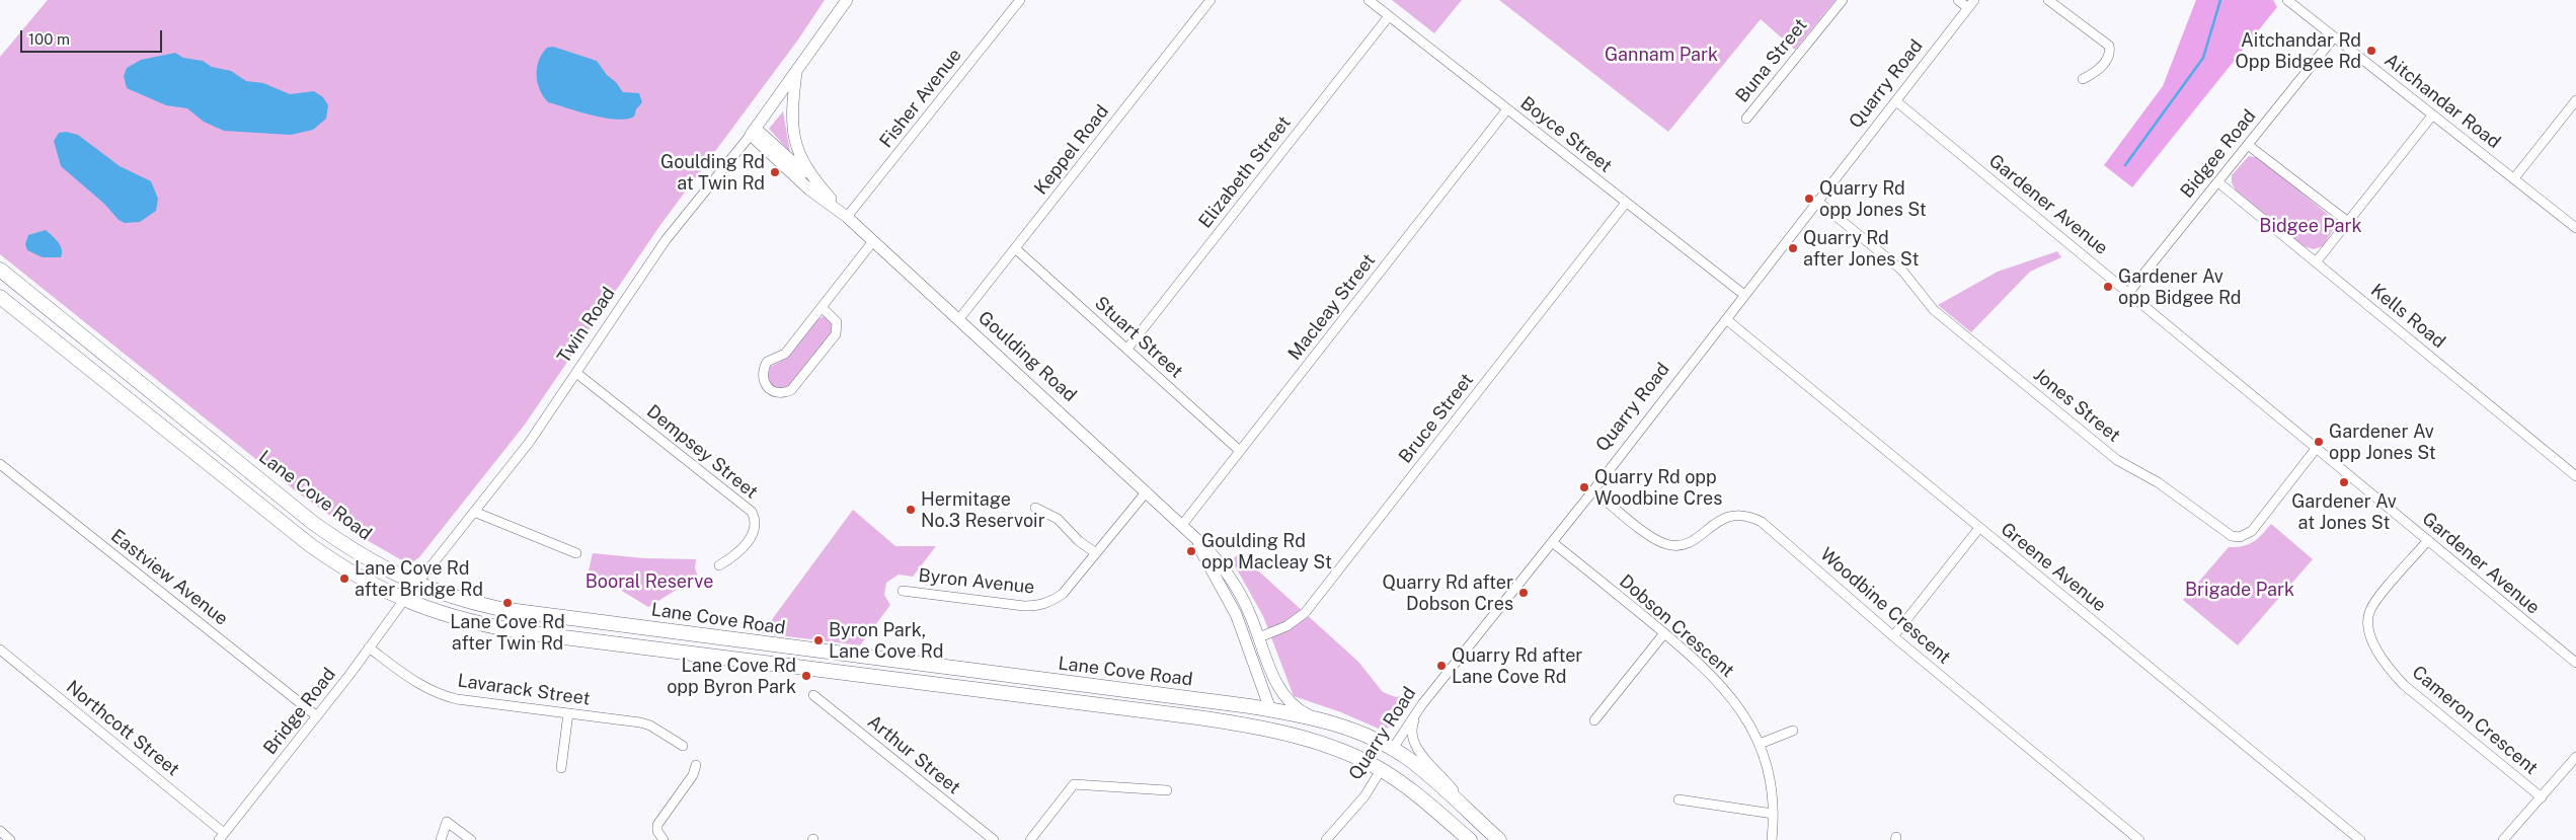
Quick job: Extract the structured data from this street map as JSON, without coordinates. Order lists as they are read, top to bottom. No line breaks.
{"streets":{"highway":["Quarry Road","Twin Road","Goulding Road","Lane Cove Road"],"street":["Buna Street","Fisher Avenue","Aitchandar Road","Boyce Street","Keppel Road","Bidgee Road","Elizabeth Street","Gardener Avenue","Macleay Street","Kells Road","Stuart Street","Jones Street","Bruce Street","Dempsey Street","Greene Avenue","Eastview Avenue","Byron Avenue","Woodbine Crescent","Dobson Crescent","Lavarack Street","Bridge Road","Cameron Crescent","Northcott Street","Arthur Street"]},"crossings":[["Quarry Road","Boyce Street"],["Quarry Road","Gardener Avenue"],["Quarry Road","Jones Street"],["Quarry Road","Lane Cove Road"],["Quarry Road","Greene Avenue"],["Quarry Road","Woodbine Crescent"],["Quarry Road","Dobson Crescent"],["Fisher Avenue","Goulding Road"],["Aitchandar Road","Bidgee Road"],["Boyce Street","Elizabeth Street"],["Boyce Street","Macleay Street"],["Boyce Street","Bruce Street"],["Keppel Road","Stuart Street"],["Keppel Road","Goulding Road"],["Bidgee Road","Gardener Avenue"],["Bidgee Road","Kells Road"],["Elizabeth Street","Stuart Street"],["Gardener Avenue","Jones Street"],["Gardener Avenue","Cameron Crescent"],["Macleay Street","Stuart Street"],["Macleay Street","Goulding Road"],["Twin Road","Goulding Road"],["Twin Road","Dempsey Street"],["Twin Road","Lane Cove Road"],["Twin Road","Bridge Road"],["Goulding Road","Bruce Street"],["Goulding Road","Lane Cove Road"],["Goulding Road","Byron Avenue"],["Lane Cove Road","Bridge Road"],["Eastview Avenue","Bridge Road"],["Lavarack Street","Bridge Road"],["Bridge Road","Northcott Street"]],"parks":["Gannam Park","Bidgee Park","Booral Reserve","Brigade Park"],"places":["Aitchandar Rd Opp Bidgee Rd","Goulding Rd at Twin Rd","Quarry Rd opp Jones St","Quarry Rd after Jones St","Gardener Av opp Bidgee Rd","Gardener Av opp Jones St","Gardener Av at Jones St","Quarry Rd opp Woodbine Cres","Hermitage No.3 Reservoir","Goulding Rd opp Macleay St","Lane Cove Rd after Bridge Rd","Quarry Rd after Dobson Cres","Lane Cove Rd after Twin Rd","Byron Park, Lane Cove Rd","Quarry Rd after Lane Cove Rd","Lane Cove Rd opp Byron Park"],"scale_bar":"100 m"}
